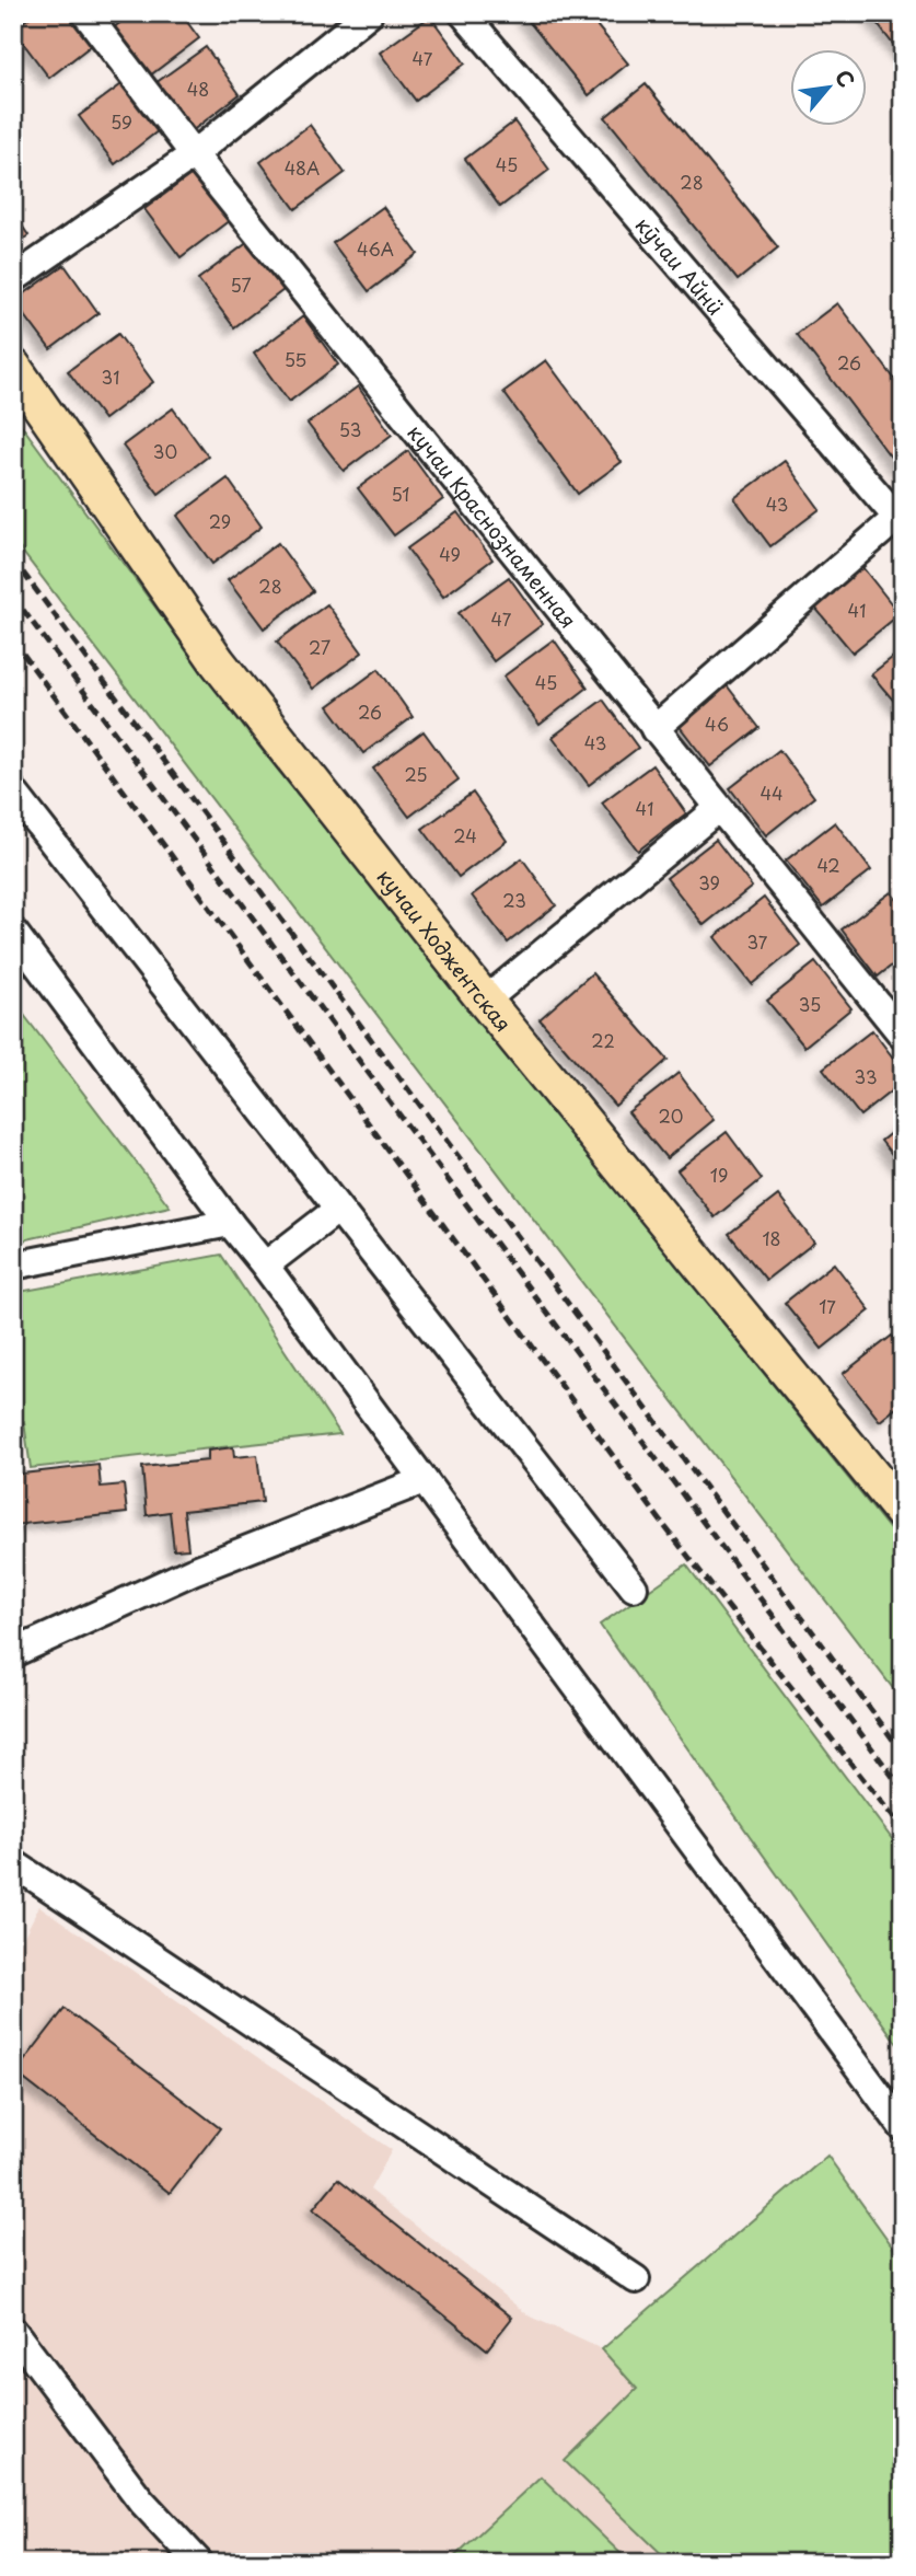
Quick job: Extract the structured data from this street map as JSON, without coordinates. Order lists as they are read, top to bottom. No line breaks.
{"streets":{"main road":["кучаи Ходжентская"],"street":["кӯчаи Айнӣ","кучаи Краснознаменная"]},"house_numbers":["47","48","59","45","48А","28","46А","57","55","26","31","53","30","51","43","29","49","28","41","47","27","45","26","46","43","25","44","41","24","42","39","23","37","35","22","33","20","19","18","17"],"north":"top right"}
